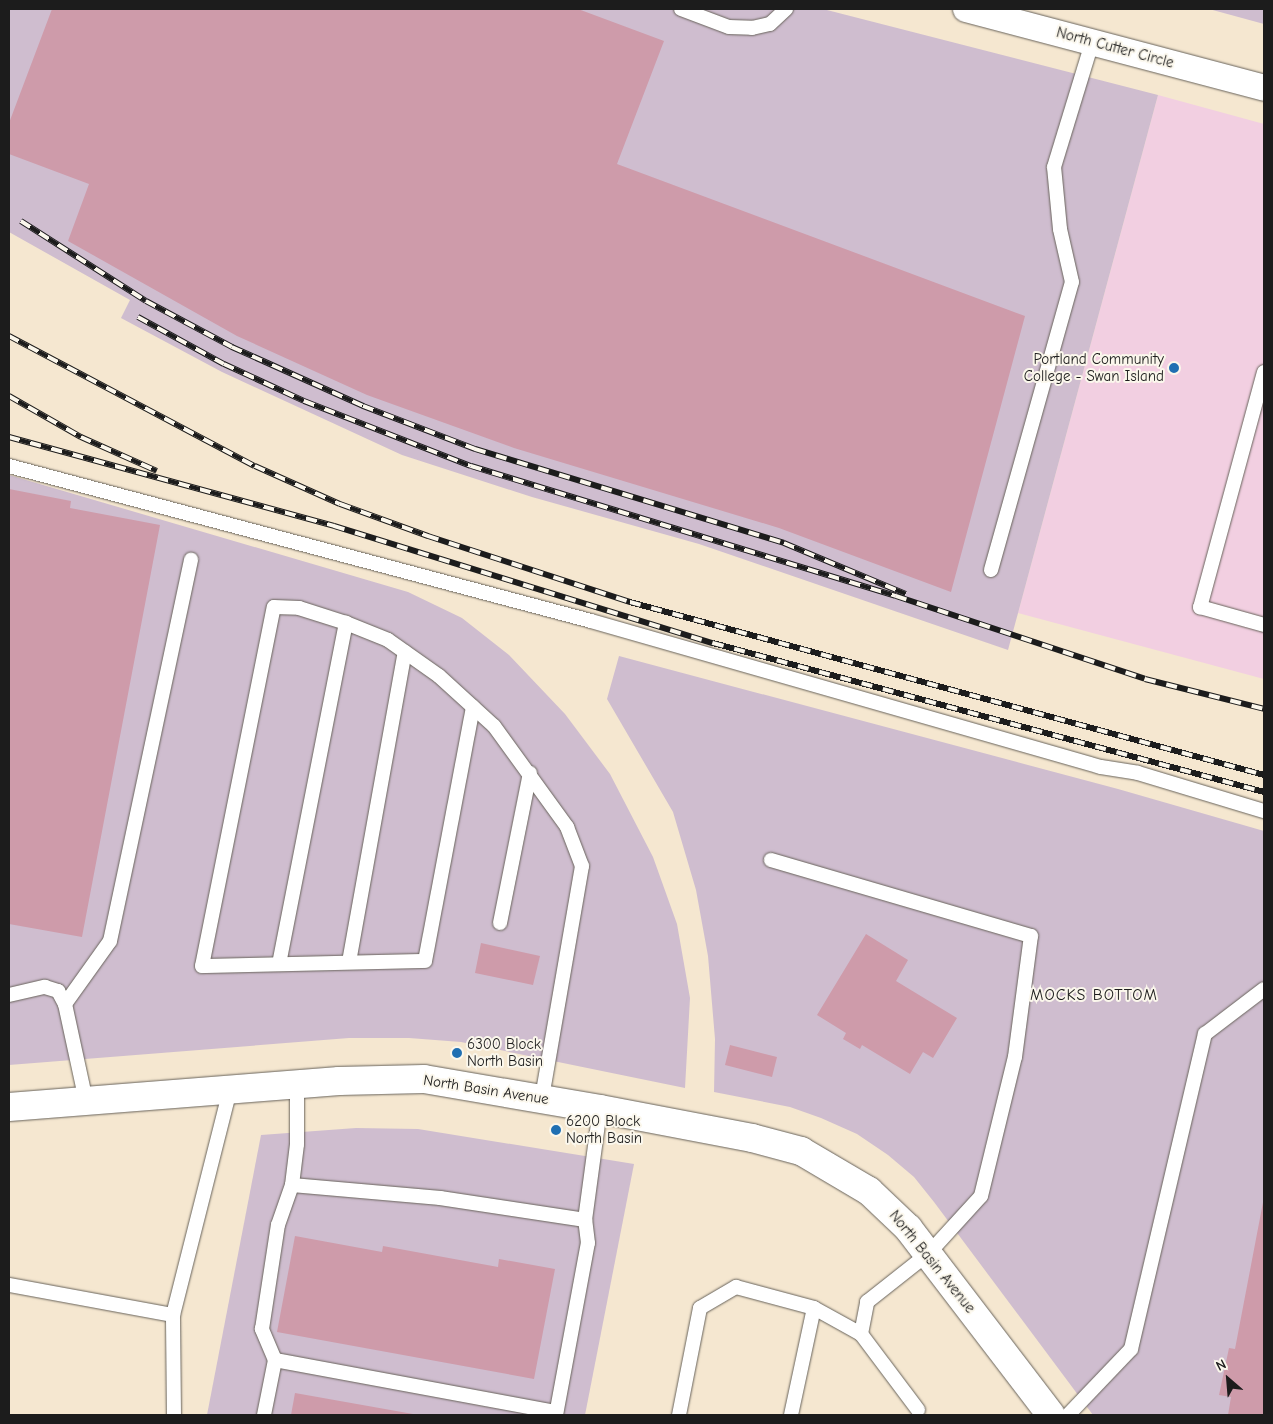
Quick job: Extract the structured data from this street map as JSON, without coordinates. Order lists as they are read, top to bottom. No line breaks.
{"streets":{"street":["North Cutter Circle","North Basin Avenue"]},"districts":["MOCKS BOTTOM"],"places":["Portland Community College - Swan Island","6300 Block North Basin","6200 Block North Basin"],"north":"top left"}
